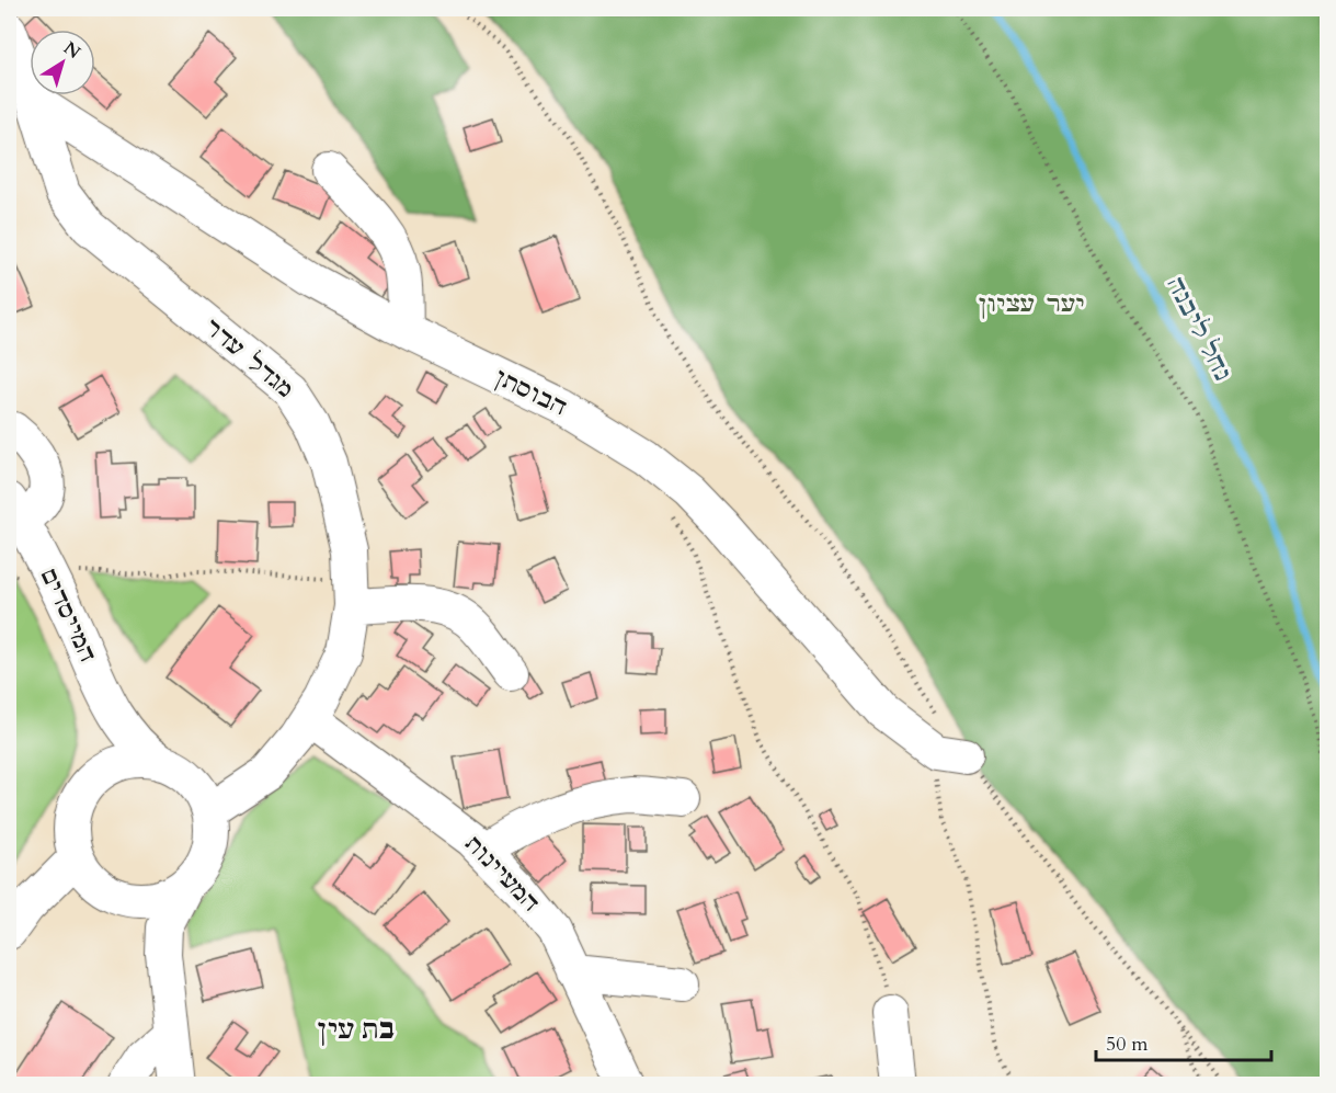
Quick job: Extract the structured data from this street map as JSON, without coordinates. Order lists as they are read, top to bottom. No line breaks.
{"streets":{"street":["מגדל עדר","הבוסתן","המייסדים","המעיינות"]},"crossings":[["מגדל עדר","הבוסתן"],["מגדל עדר","המייסדים"],["מגדל עדר","המעיינות"]],"districts":["בת עין"],"water":["נחל ליבנה"],"parks":["יער עציון"],"scale_bar":"50 m","north":"top right"}
